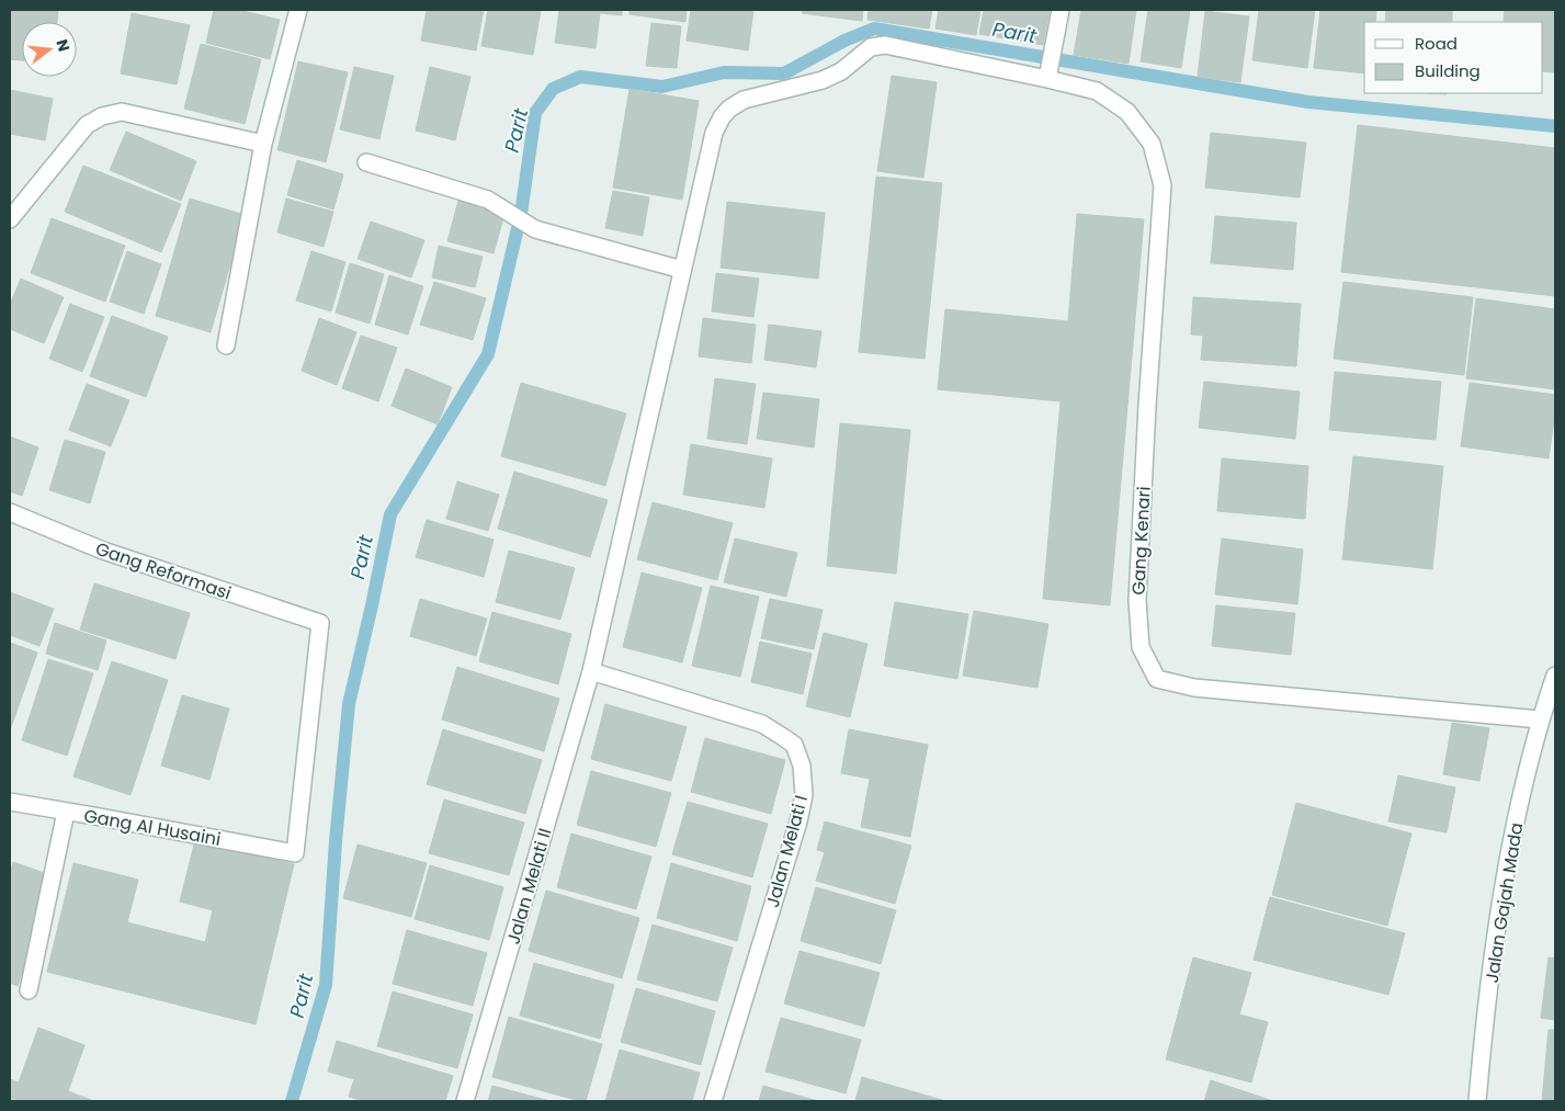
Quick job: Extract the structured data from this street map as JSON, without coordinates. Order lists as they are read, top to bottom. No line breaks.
{"streets":{"street":["Gang Kenari","Gang Reformasi","Gang Al Husaini","Jalan Melati I","Jalan Melati II","Jalan Gajah Mada"]},"crossings":[["Gang Kenari","Jalan Melati II"],["Gang Kenari","Jalan Gajah Mada"],["Gang Reformasi","Gang Al Husaini"],["Jalan Melati I","Jalan Melati II"]],"water":["Parit"],"legend":["Road","Building"],"north":"right"}
